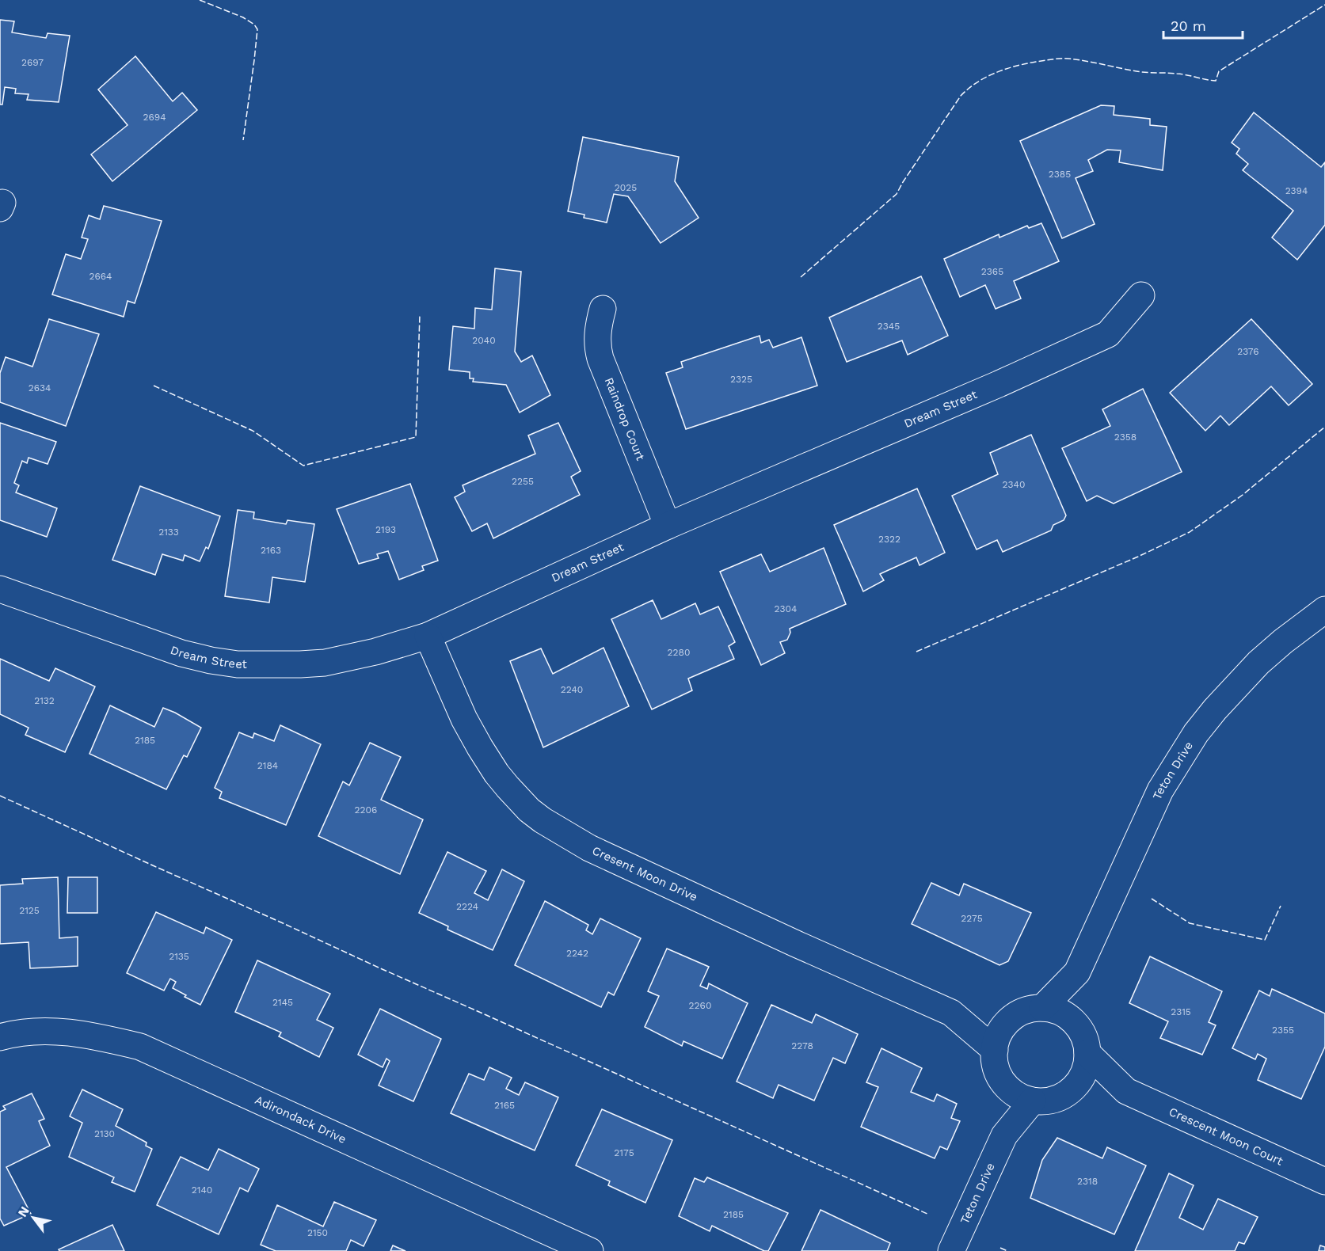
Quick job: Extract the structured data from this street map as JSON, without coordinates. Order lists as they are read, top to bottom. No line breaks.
{"streets":{"street":["Dream Street","Raindrop Court","Teton Drive","Cresent Moon Drive","Adirondack Drive","Crescent Moon Court"]},"crossings":[["Dream Street","Raindrop Court"],["Dream Street","Cresent Moon Drive"],["Teton Drive","Cresent Moon Drive"],["Teton Drive","Crescent Moon Court"],["Cresent Moon Drive","Crescent Moon Court"]],"house_numbers":["2697","2694","2385","2025","2394","2365","2664","2345","2040","2376","2325","2634","2358","2255","2340","2193","2133","2322","2163","2304","2280","2240","2132","2185","2184","2206","2224","2125","2275","2242","2135","2145","2260","2315","2355","2278","2165","2130","2175","2318","2140","2185","2150"],"scale_bar":"20 m","north":"top left"}
